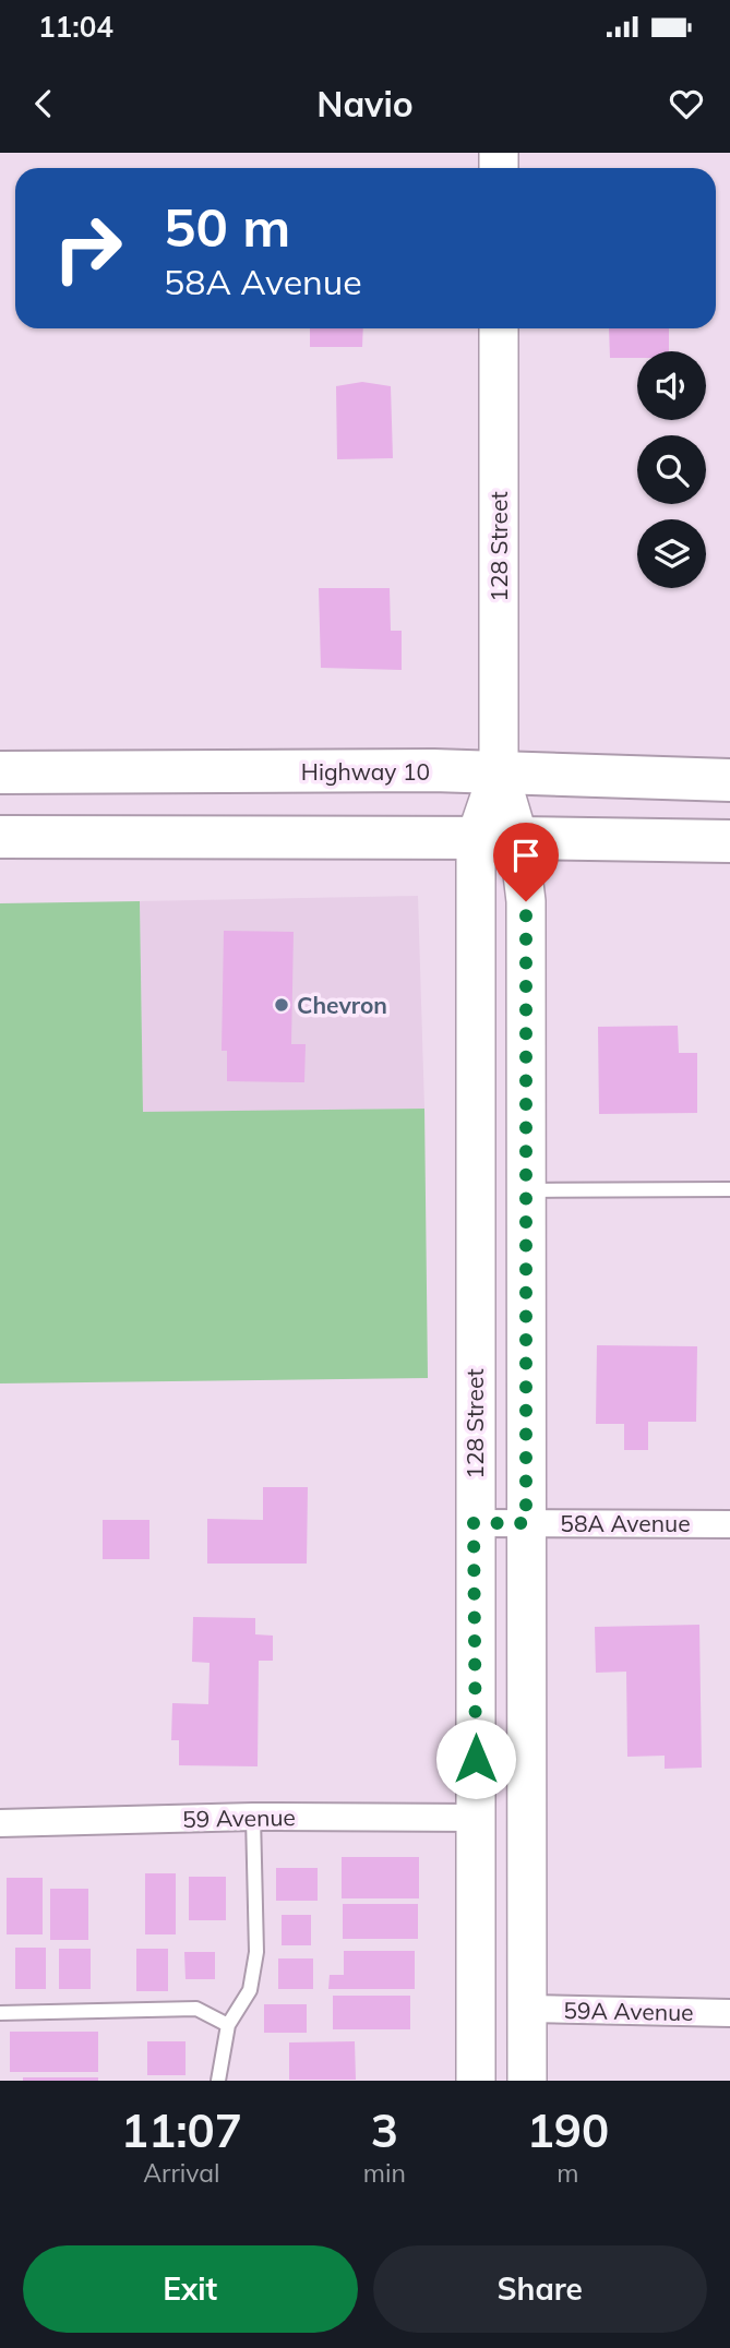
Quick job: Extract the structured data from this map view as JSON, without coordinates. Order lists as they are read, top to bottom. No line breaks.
{"streets":{"highway":["Highway 10"],"main road":["128 Street"],"street":["58A Avenue","59 Avenue","59A Avenue"]},"crossings":[["128 Street","Highway 10"],["128 Street","58A Avenue"],["128 Street","59 Avenue"],["128 Street","59A Avenue"]],"places":["Chevron"],"page":{"status":"11:04","header":"Navio","turn":["50 m","58A Avenue"],"eta":["11:07","Arrival","3","min","190","m"],"buttons":["Exit","Share"]}}
